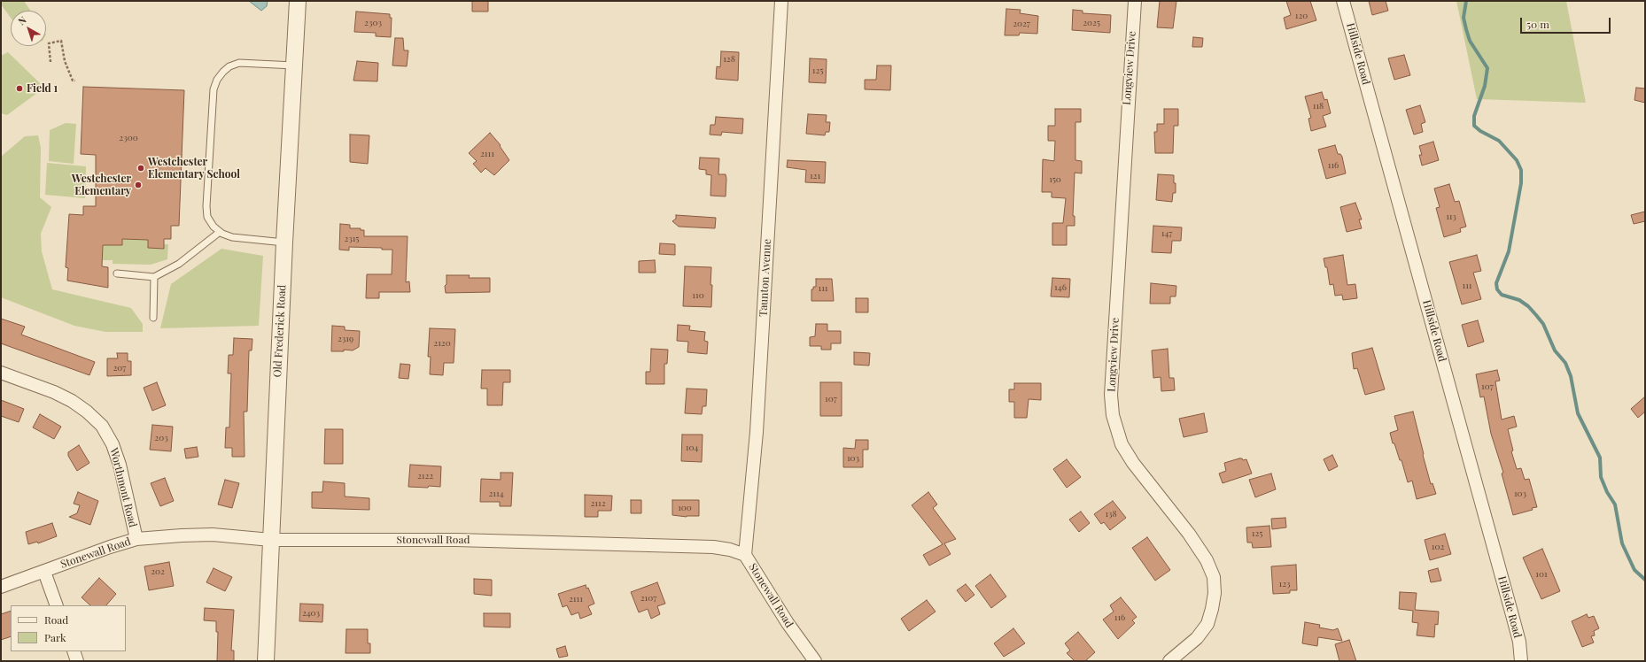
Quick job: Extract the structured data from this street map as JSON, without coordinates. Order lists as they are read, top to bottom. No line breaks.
{"streets":{"street":["Hillside Road","Longview Drive","Taunton Avenue","Old Frederick Road","Worthmont Road","Stonewall Road"]},"crossings":[["Taunton Avenue","Stonewall Road"],["Old Frederick Road","Stonewall Road"],["Worthmont Road","Stonewall Road"]],"places":["Field 1","Westchester Elementary School","Westchester Elementary"],"house_numbers":["120","2303","2025","2027","128","125","118","2300","2111","116","121","150","113","147","2315","111","146","111","110","2319","2120","207","107","107","203","104","103","2122","2114","103","2112","100","138","125","102","202","101","123","2107","2111","2403","116"],"legend":["Road","Park"],"scale_bar":"50 m","north":"top left"}
